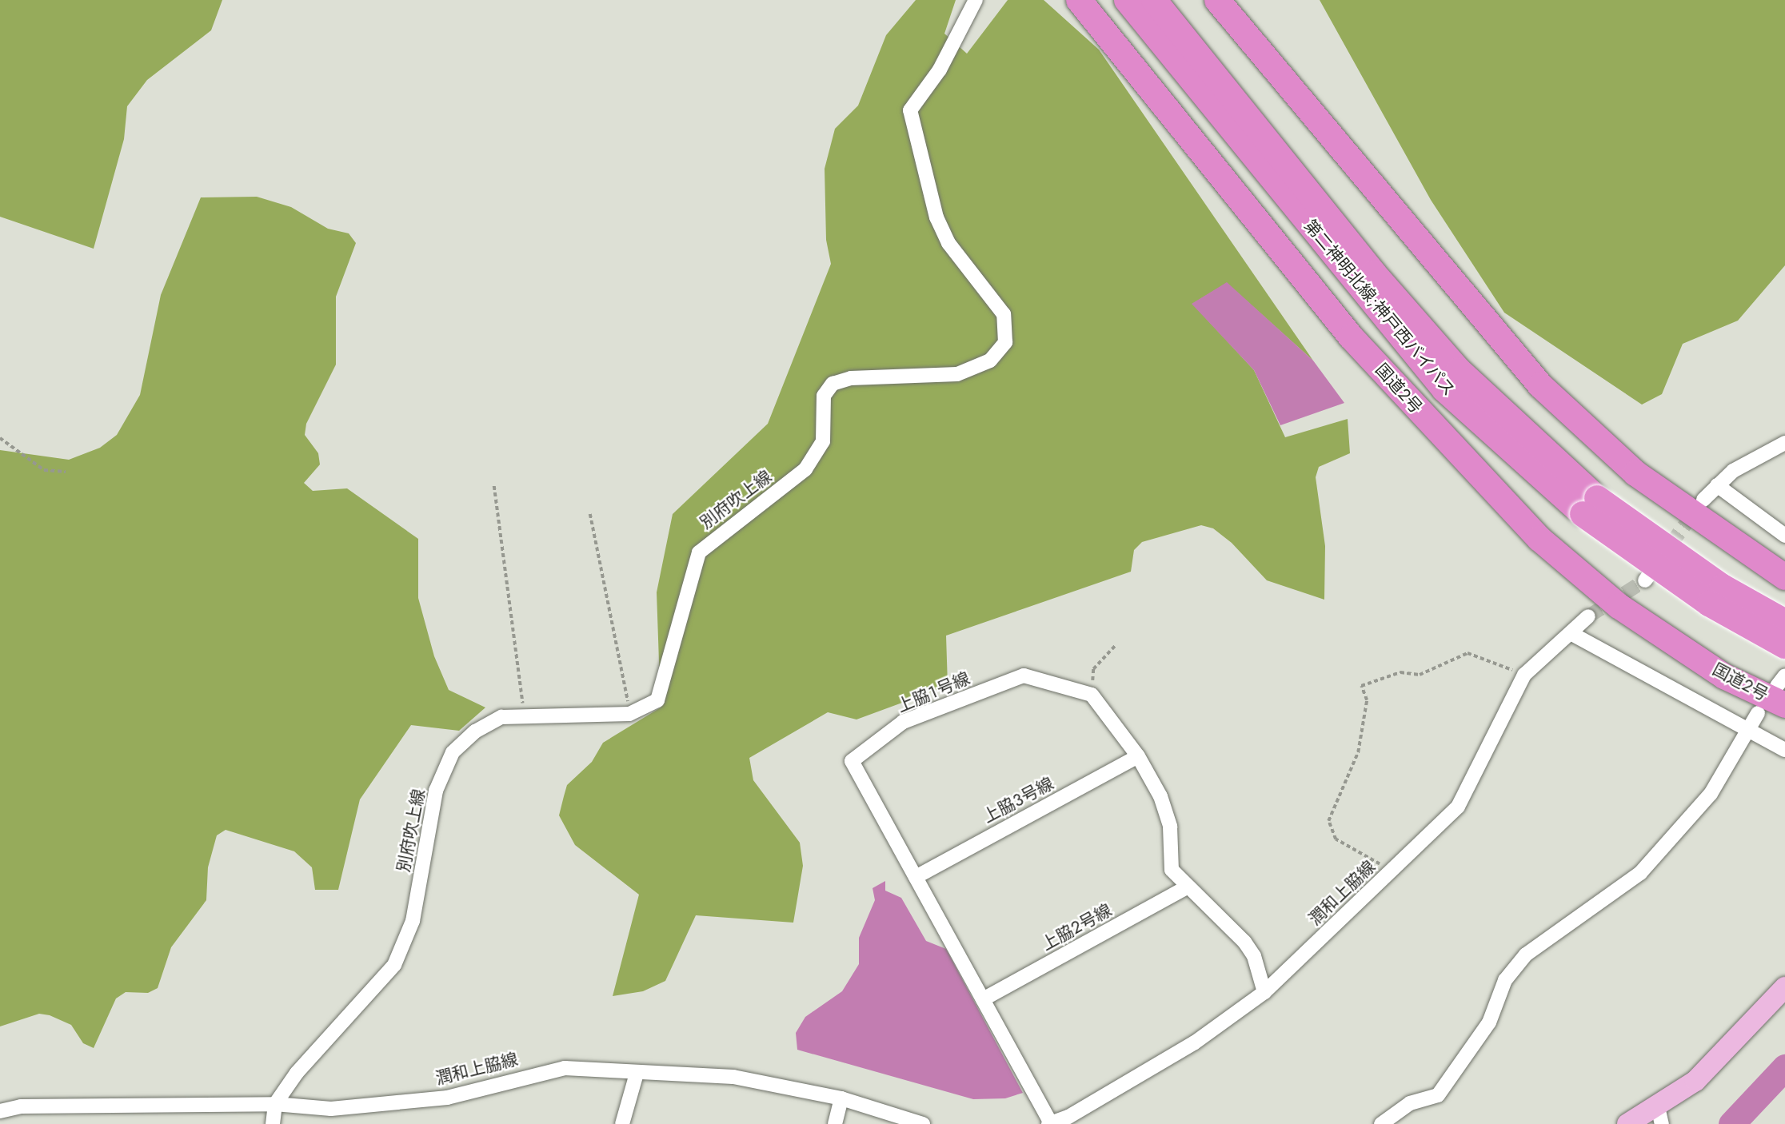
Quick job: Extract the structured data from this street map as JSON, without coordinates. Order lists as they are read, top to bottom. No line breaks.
{"streets":{"highway":["第二神明北線;神戸西バイパス","国道2号"],"street":["別府吹上線","上脇１号線","上脇３号線","潤和上脇線","上脇２号線"]},"crossings":[["別府吹上線","潤和上脇線"],["上脇１号線","上脇３号線"],["上脇１号線","潤和上脇線"],["上脇１号線","上脇２号線"]]}
